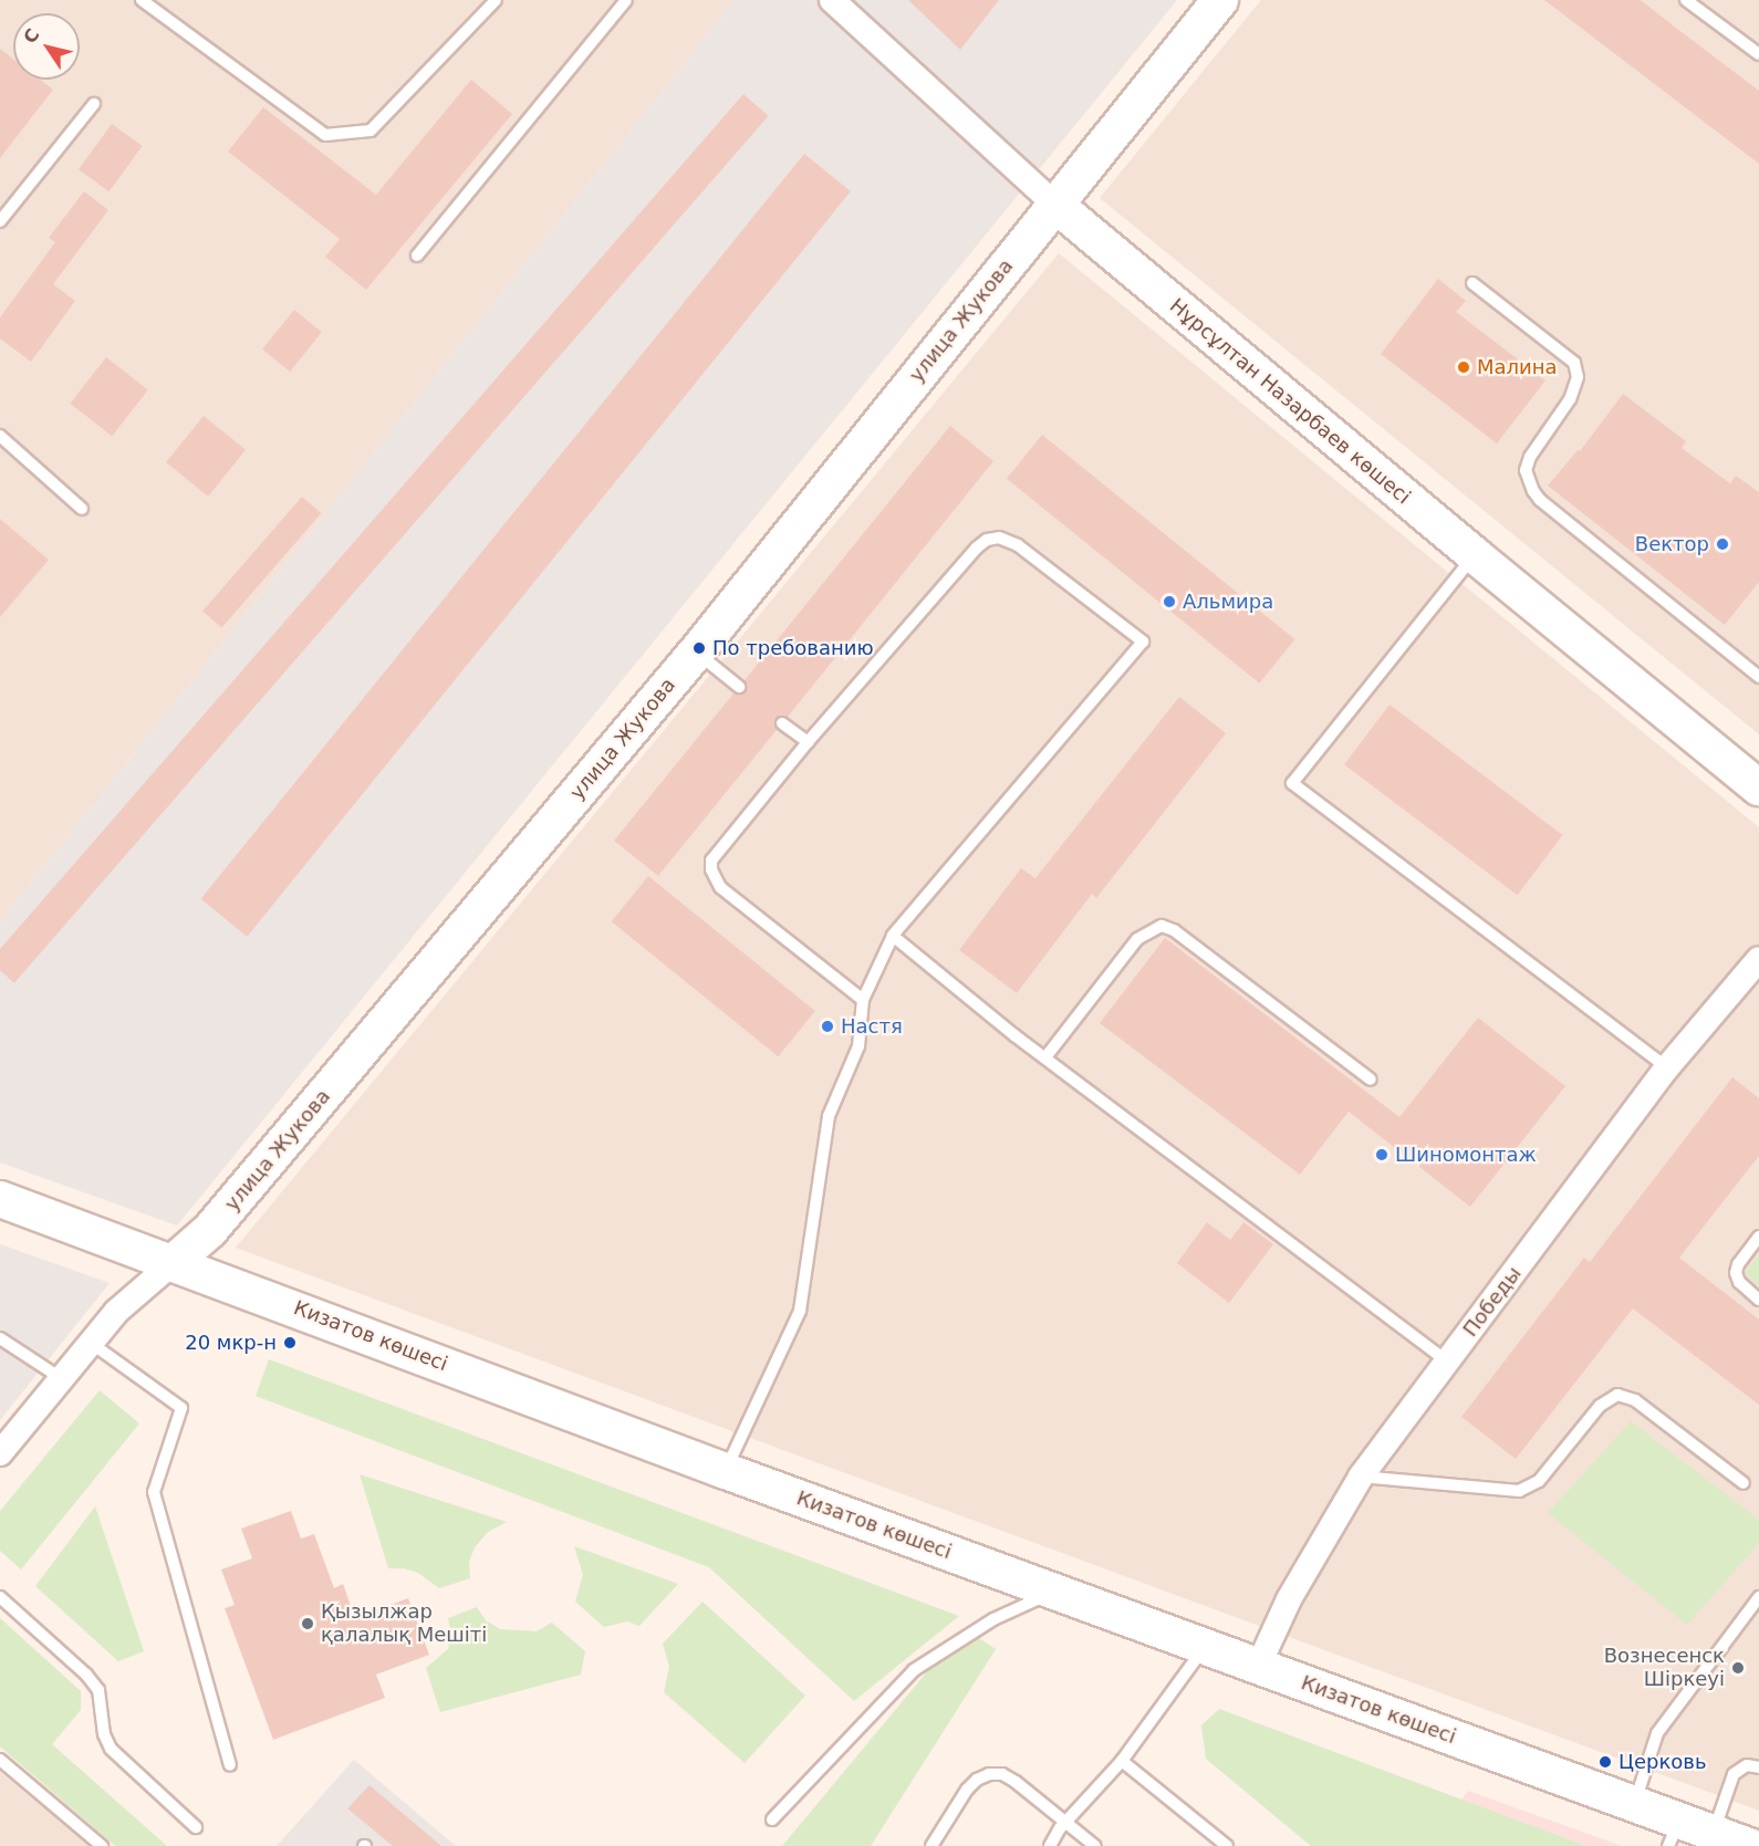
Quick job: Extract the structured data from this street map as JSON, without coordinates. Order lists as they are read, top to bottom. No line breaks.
{"streets":{"main road":["улица Жукова","Нұрсұлтан Назарбаев көшесі","Кизатов көшесі"],"street":["Победы"]},"crossings":[["улица Жукова","Нұрсұлтан Назарбаев көшесі"],["улица Жукова","Кизатов көшесі"],["Победы","Кизатов көшесі"]],"places":["Малина","Вектор","Альмира","По требованию","Настя","Шиномонтаж","20 мкр-н","Қызылжар қалалық Мешіті","Вознесенск Шіркеуі","Церковь"],"north":"top left"}
